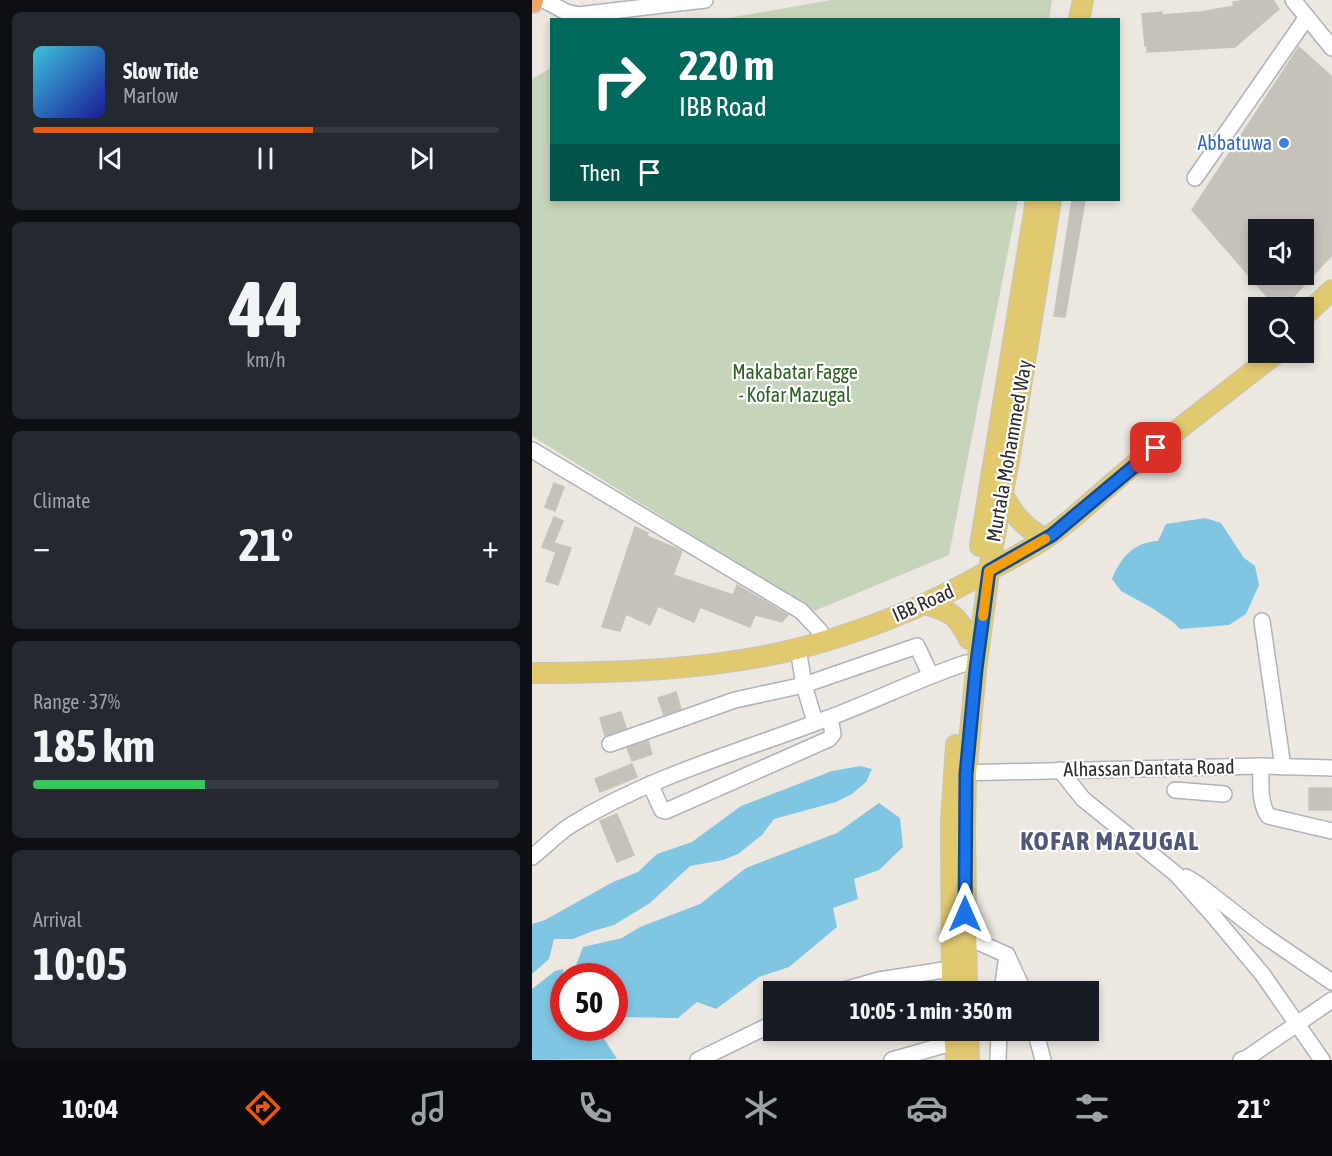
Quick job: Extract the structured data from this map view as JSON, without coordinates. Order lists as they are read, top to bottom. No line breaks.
{"streets":{"main road":["Murtala Mohammed Way","IBB Road"],"street":["Alhassan Dantata Road"]},"crossings":[["Murtala Mohammed Way","IBB Road"],["Murtala Mohammed Way","Alhassan Dantata Road"]],"districts":["KOFAR MAZUGAL"],"parks":["Makabatar Fagge - Kofar Mazugal"],"places":["Abbatuwa"],"page":{"turn":["220 m","IBB Road"],"song":["Slow Tide","Marlow"],"then":"Then","tile":[["44","km/h"],"Climate",["Range · 37%","185 km"],["Arrival","10:05"]],"heat":["−","21°","+"],"limit":"50","trip":"10:05 · 1 min · 350 m","tabs":["10:04","21°"]}}
